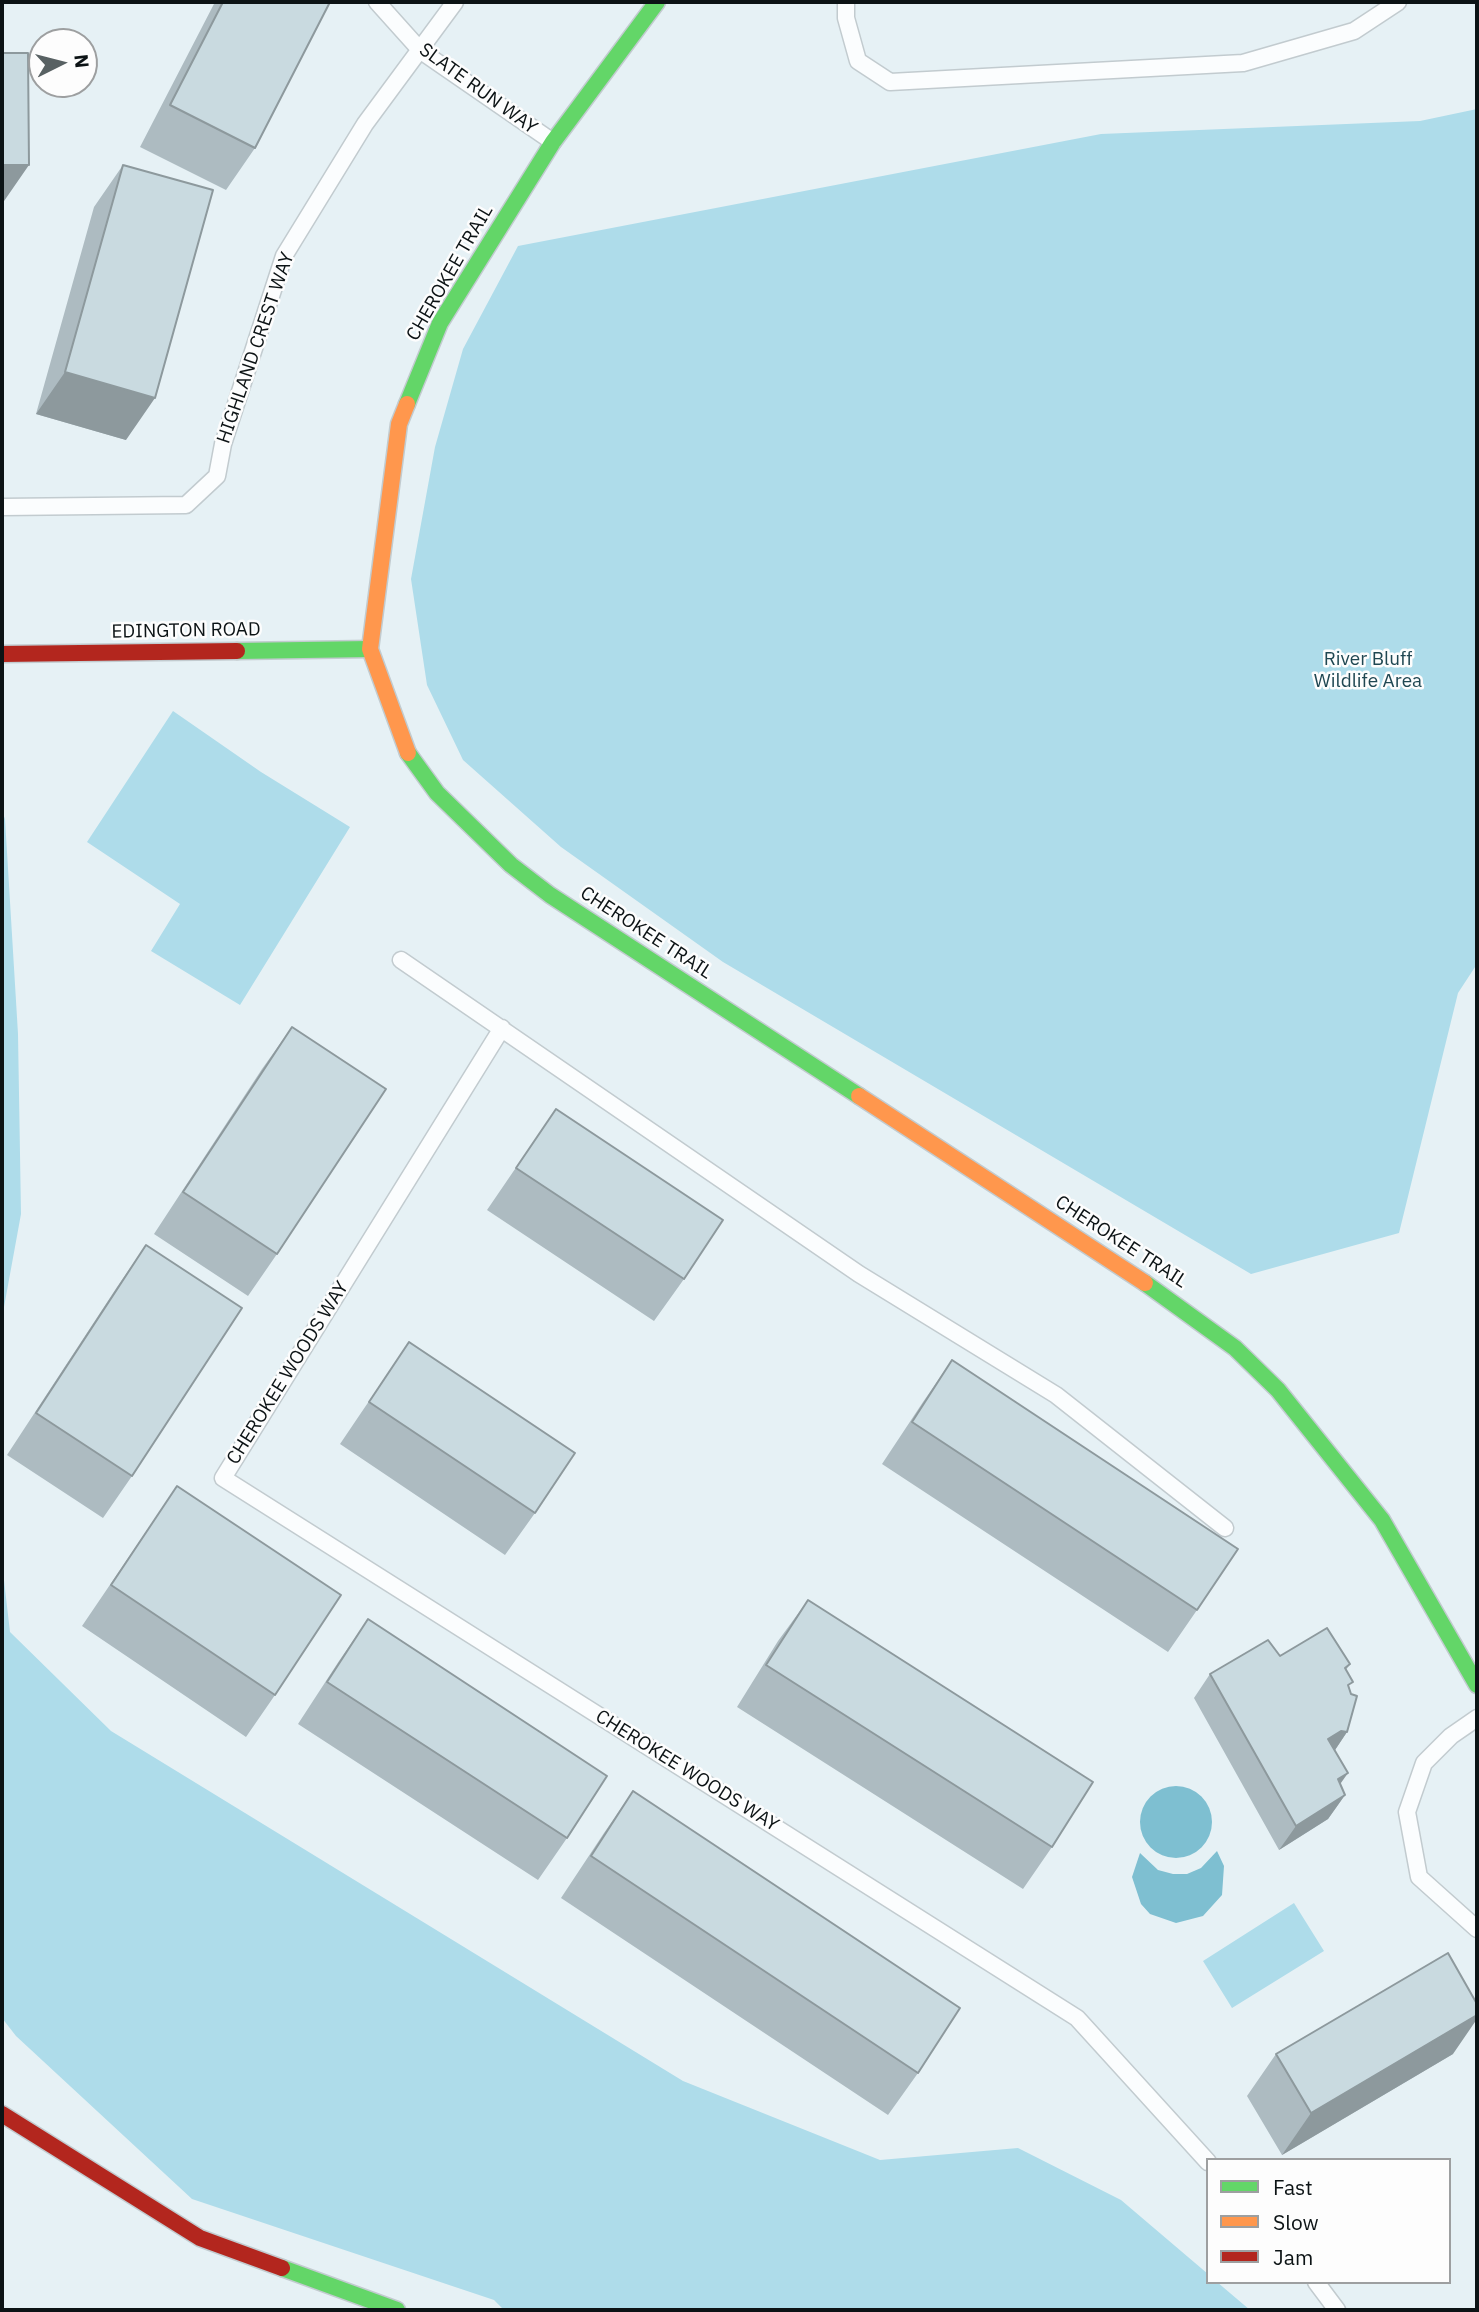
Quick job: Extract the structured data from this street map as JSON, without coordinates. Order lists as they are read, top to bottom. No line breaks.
{"streets":{"street":["CHEROKEE TRAIL","EDINGTON ROAD"],"lane":["SLATE RUN WAY","HIGHLAND CREST WAY","CHEROKEE WOODS WAY"]},"crossings":[["SLATE RUN WAY","CHEROKEE TRAIL"],["SLATE RUN WAY","HIGHLAND CREST WAY"],["CHEROKEE TRAIL","EDINGTON ROAD"]],"parks":["River Bluff Wildlife Area"],"legend":["Fast","Slow","Jam"],"north":"right"}
